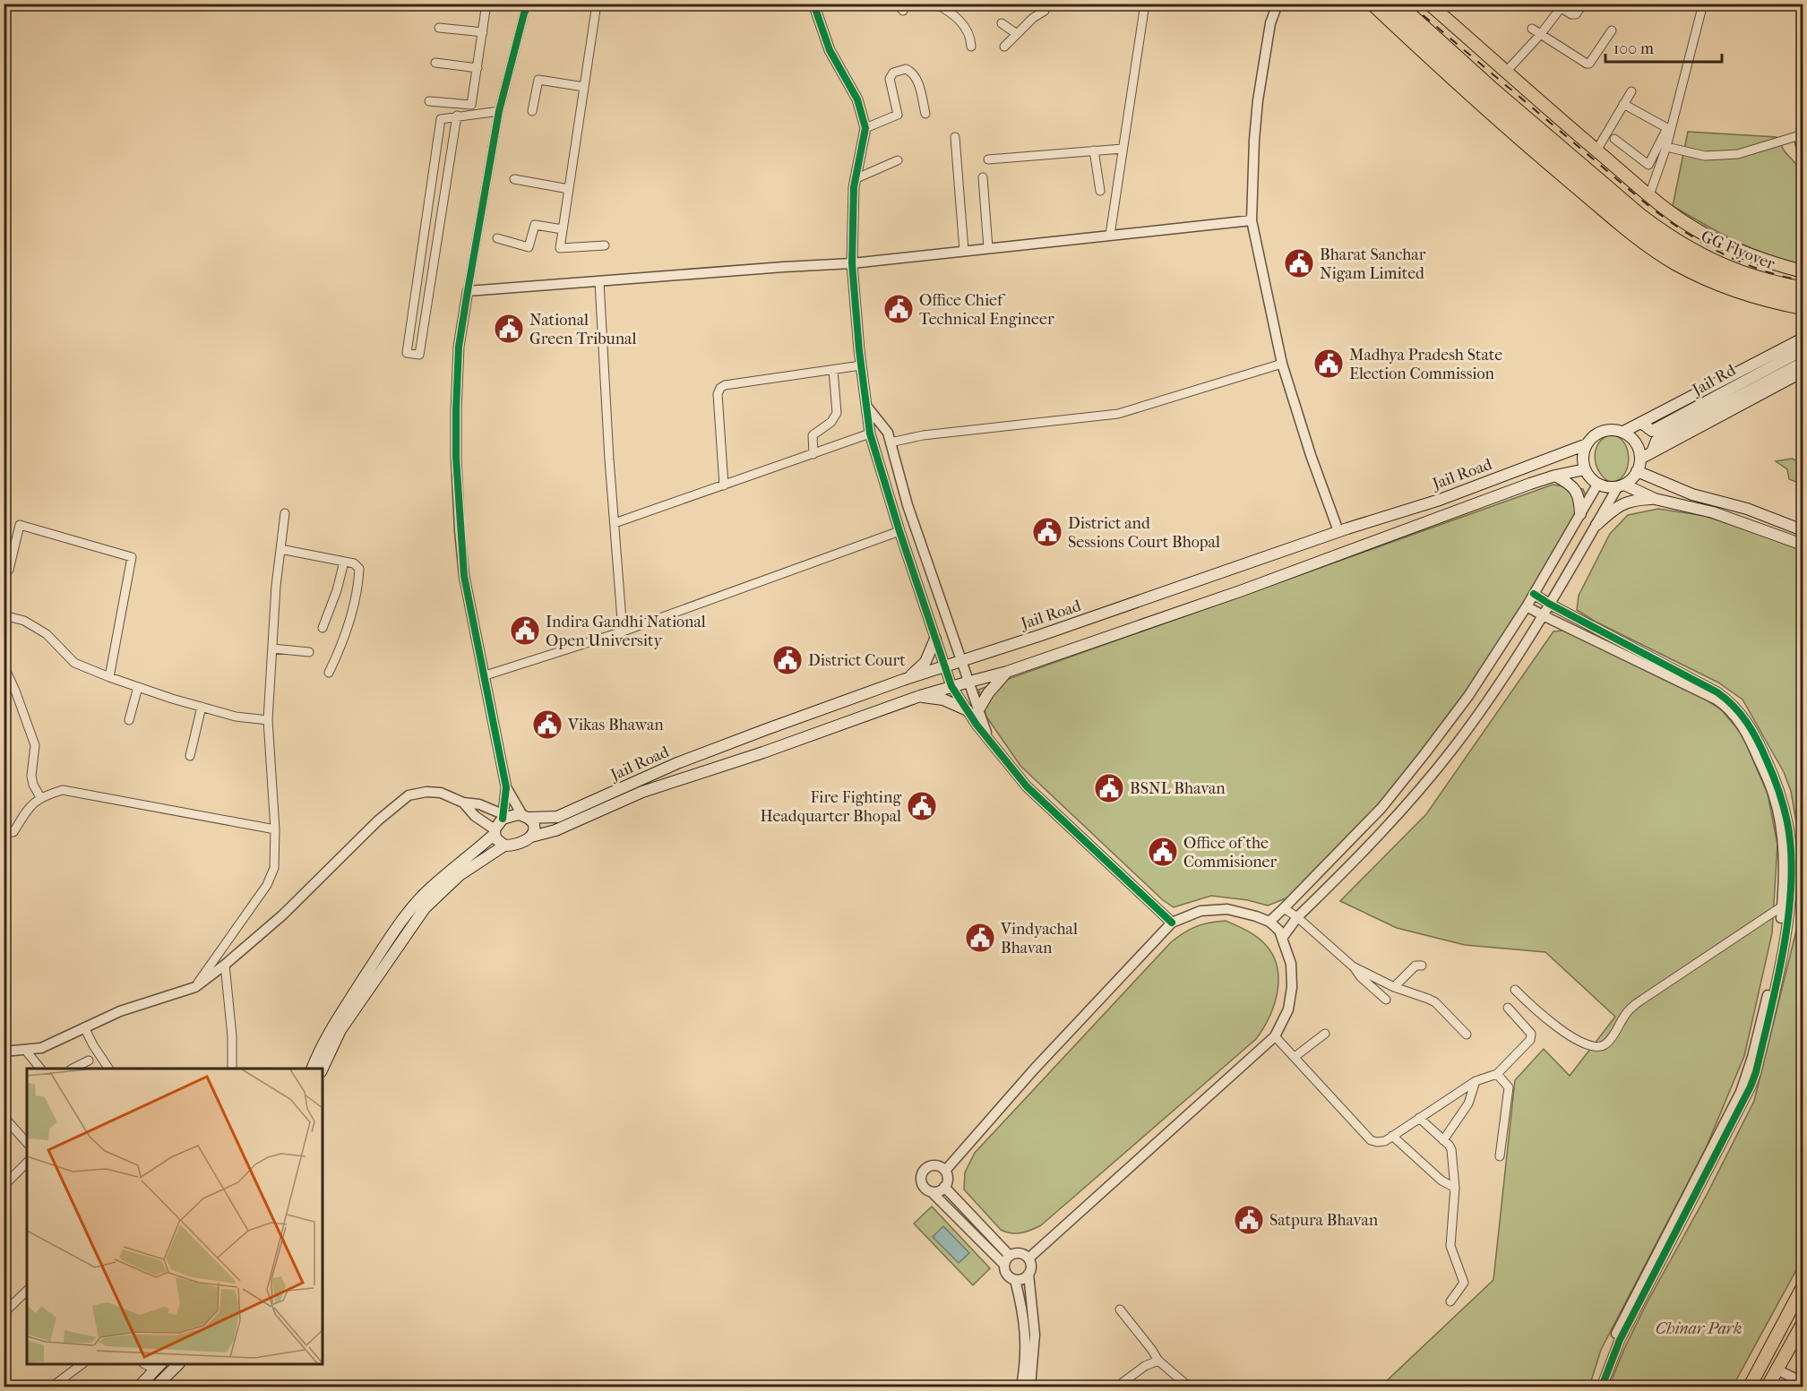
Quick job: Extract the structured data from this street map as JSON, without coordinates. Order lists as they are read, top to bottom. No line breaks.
{"streets":{"main road":["GG Flyover","Jail Rd","Jail Road"]},"parks":["Chinar Park"],"places":{"public building":["Bharat Sanchar Nigam Limited","Office Chief Technical Engineer","National Green Tribunal","Madhya Pradesh State Election Commission","District and Sessions Court Bhopal","Indira Gandhi National Open University","District Court","Vikas Bhawan","BSNL Bhavan","Fire Fighting Headquarter Bhopal","Office of the Commisioner","Vindyachal Bhavan","Satpura Bhavan"]},"scale_bar":"100 m"}
